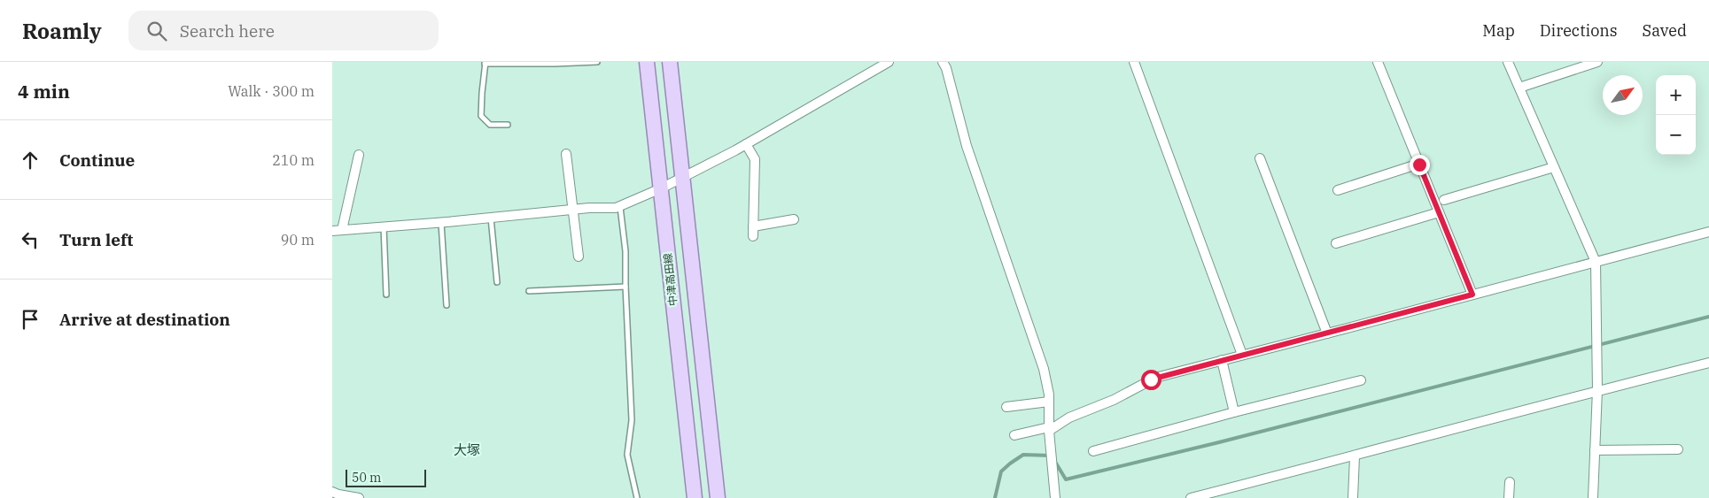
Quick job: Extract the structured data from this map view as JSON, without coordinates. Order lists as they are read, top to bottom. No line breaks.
{"streets":{"main road":["中津高田線"]},"districts":["大塚"],"scale_bar":"50 m","north":"top right","page":{"header":"Roamly","search":"Search here","nav":["Map","Directions","Saved"],"heading":["4 min","Walk · 300 m"],"map_buttons":["+","−"],"list":[["Continue","210 m"],["Turn left","90 m"],"Arrive at destination"],"scale":"50 m"}}
